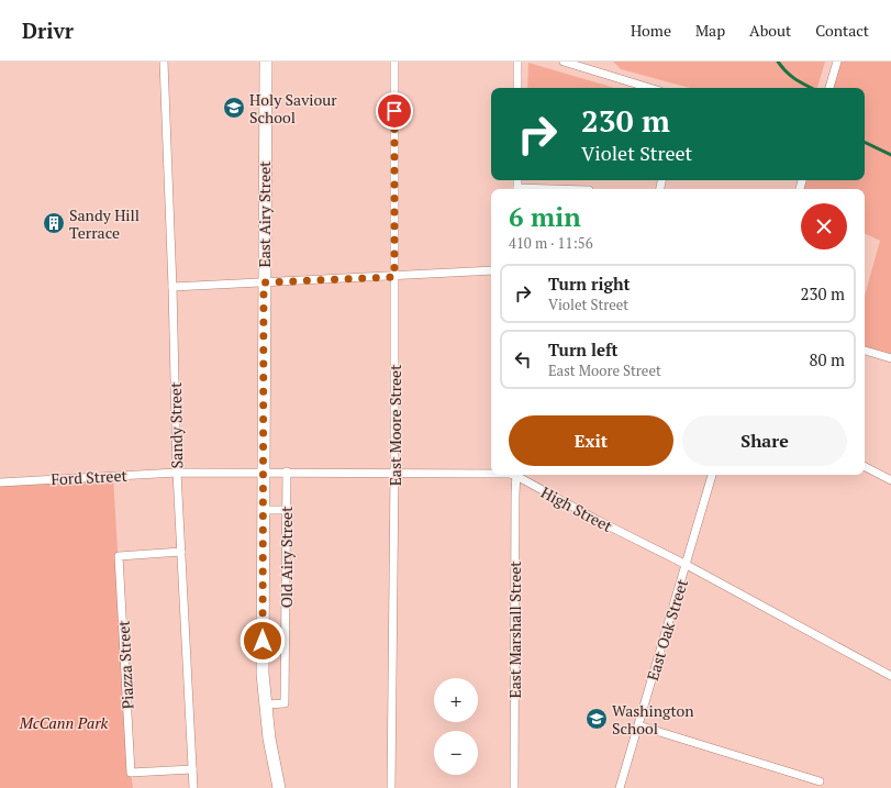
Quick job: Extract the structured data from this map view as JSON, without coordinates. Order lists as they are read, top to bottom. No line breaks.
{"streets":{"main road":["East Airy Street"],"street":["Sandy Street","East Moore Street","Ford Street","High Street","Old Airy Street","East Marshall Street","East Oak Street","Piazza Street"]},"crossings":[["East Airy Street","High Street"],["East Airy Street","Old Airy Street"],["Sandy Street","Ford Street"],["Sandy Street","High Street"],["Sandy Street","Piazza Street"],["East Moore Street","High Street"],["Ford Street","High Street"],["High Street","Old Airy Street"],["High Street","East Oak Street"]],"parks":["McCann Park"],"places":{"school or university":["Holy Saviour School","Washington School"],"building":["Sandy Hill Terrace"]},"page":{"header":"Drivr","nav":["Home","Map","About","Contact"],"turn":["230 m","Violet Street"],"heading":["6 min","410 m · 11:56"],"list":[{"name":"Turn right","note":"Violet Street","value":"230 m"},{"name":"Turn left","note":"East Moore Street","value":"80 m"}],"buttons":["Exit","Share"],"map_buttons":["+","−"]}}
